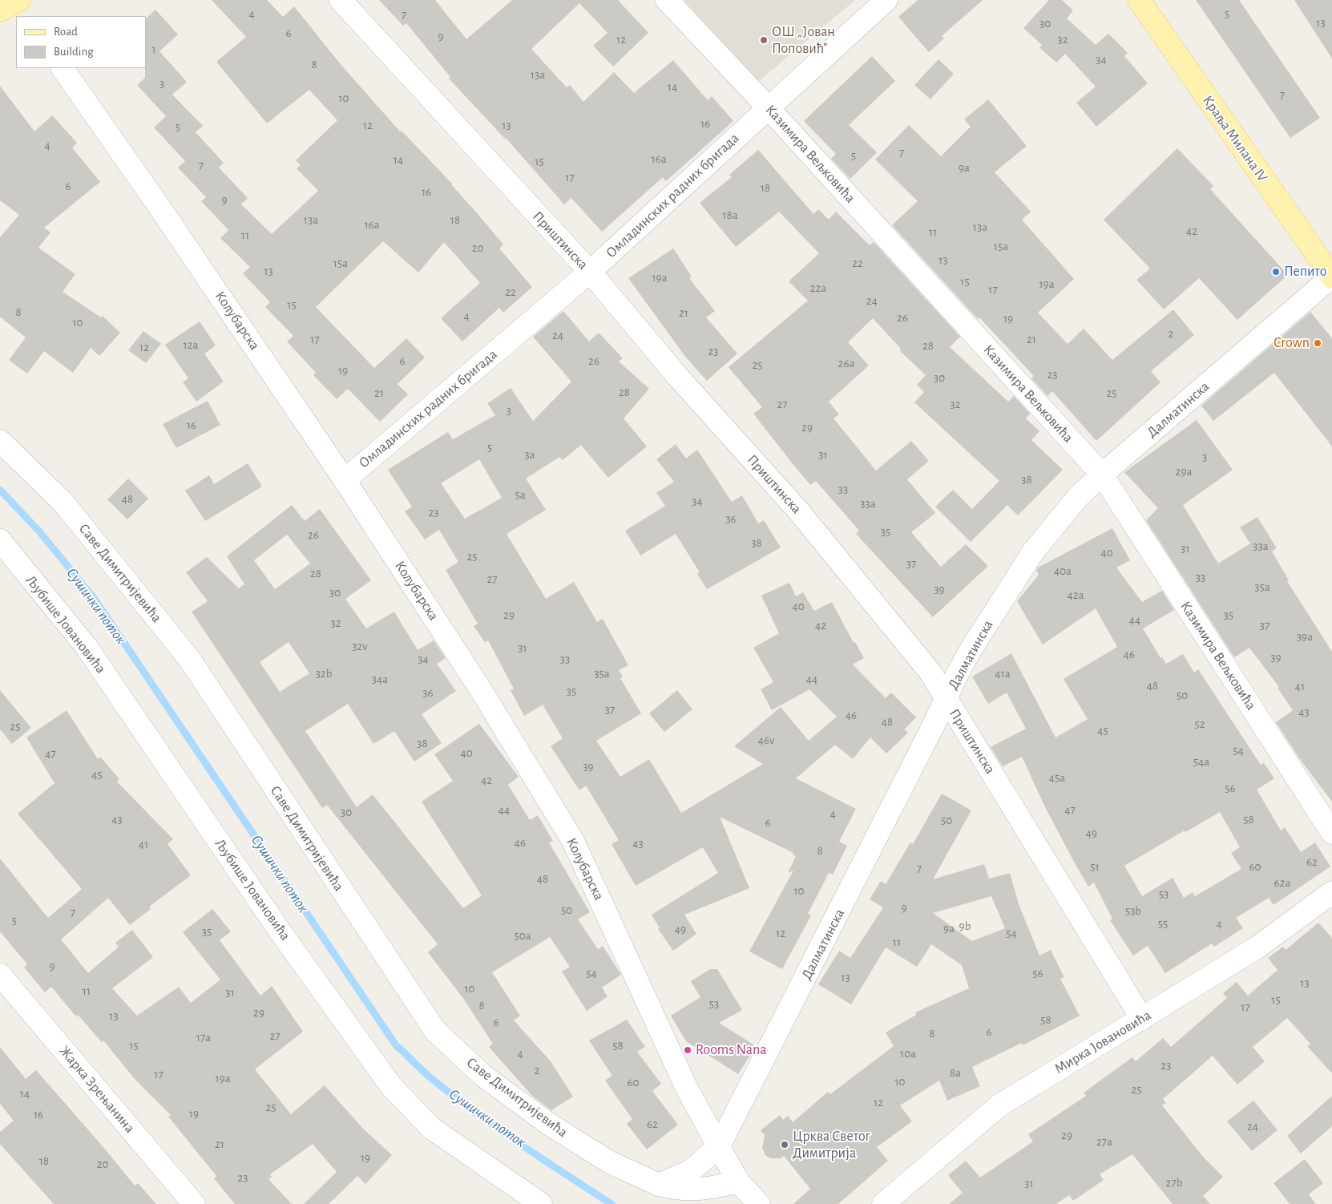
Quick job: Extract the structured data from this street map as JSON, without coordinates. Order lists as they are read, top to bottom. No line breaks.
{"streets":{"main road":["Краља Милана IV"],"street":["Казимира Вељковића","Омладинских радних бригада","Приштинска","Колубарска","Далматинска","Саве Димитријевића","Љубише Јовановића","Мирка Јовановића","Жарка Зрењанина"]},"crossings":[["Краља Милана IV","Далматинска"],["Казимира Вељковића","Омладинских радних бригада"],["Казимира Вељковића","Далматинска"],["Омладинских радних бригада","Приштинска"],["Омладинских радних бригада","Колубарска"],["Приштинска","Далматинска"],["Приштинска","Мирка Јовановића"],["Колубарска","Далматинска"]],"water":["Сушички поток"],"places":["ОШ „Јован Поповић”","Пепито","Crown","Rooms Nana","Црква Светог Димитрија"],"house_numbers":["4","5","7","13","30","6","9","12","32","1","34","8","13a","3","14","7","10","16","12","13","5","4","7","5","16a","14","15","7","9a","17","6","18","16","9","18a","13a","18","16a","13a","42","11","11","15a","20","13","15a","22","13","19a","15","19a","22a","17","22","24","15","8","21","4","26","19","10","2","24","17","21","12a","28","12","23","6","26","26a","25","19","23","30","28","21","25","27","32","3","16","29","5","3a","31","3","29a","38","33","5a","48","34","33a","23","36","35","26","38","33a","31","40","25","37","40a","28","33","27","35a","39","30","42a","40","29","35","44","32","42","37","39a","32v","31","46","39","34","33","32b","35a","41a","34a","44","48","41","35","36","50","37","43","46","48","52","25","45","46v","38","54","40","47","54a","39","45","45a","42","56","44","47","30","4","43","58","50","6","49","46","43","41","8","62","51","60","7","48","62a","10","53","9","50","53b","7","5","55","4","9b","9a","49","35","12","54","50a","11","9","54","56","13","13","10","11","31","15","53","8","17","29","13","58","6","6","8","27","17a","15","58","4","10a","23","2","8a","17","19a","10","60","25","14","12","25","19","16","62","24","29","27a","21","19","18","20","23","27b","31"],"legend":["Road","Building"]}
